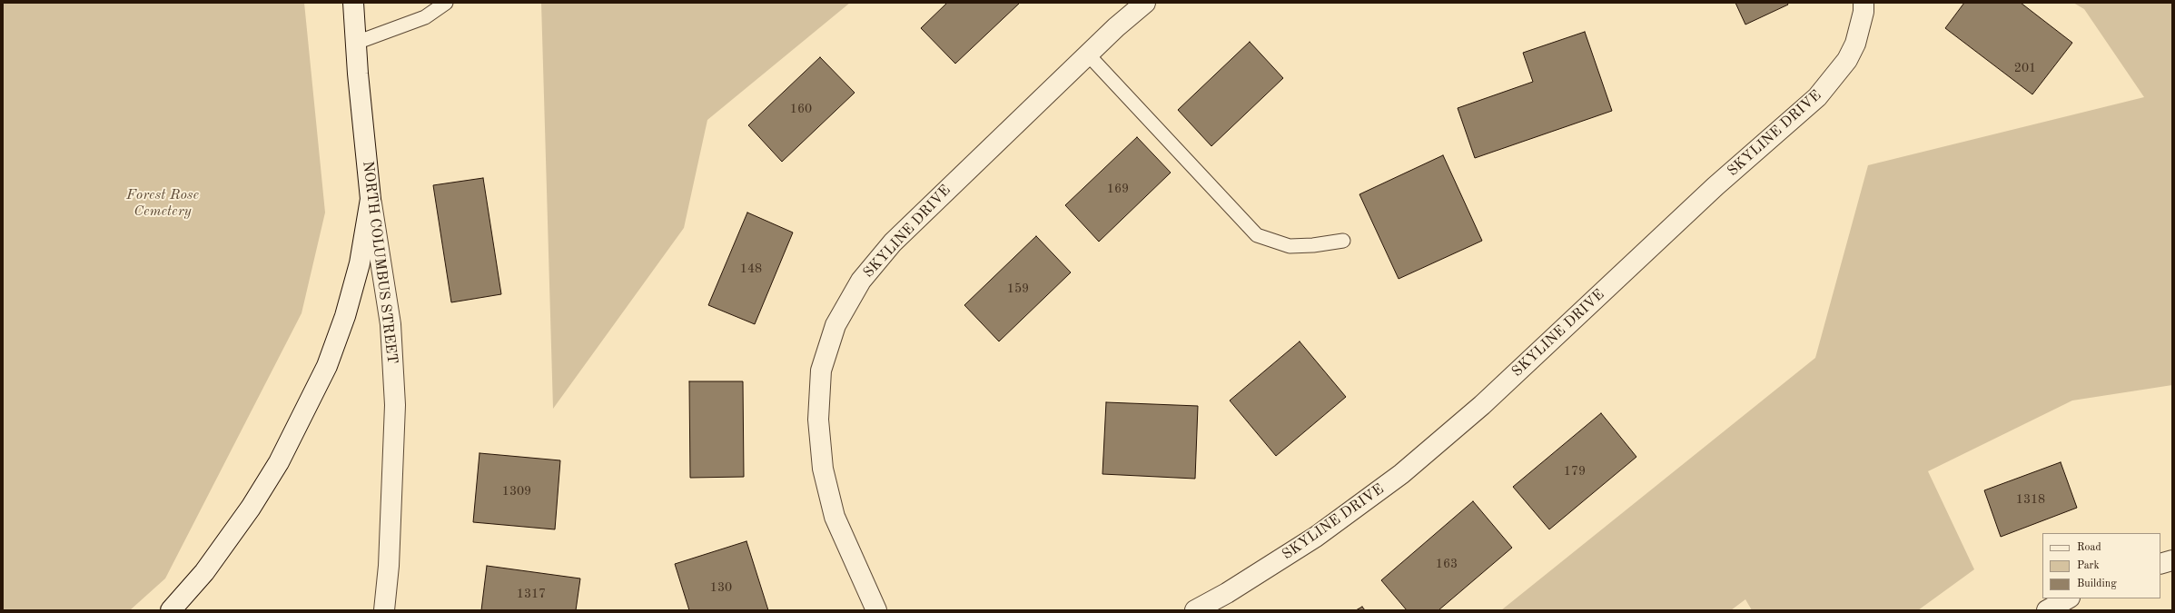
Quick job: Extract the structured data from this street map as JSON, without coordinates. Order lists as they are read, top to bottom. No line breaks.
{"streets":{"street":["SKYLINE DRIVE","NORTH COLUMBUS STREET"]},"parks":["Forest Rose Cemetery"],"house_numbers":["201","160","169","148","159","179","1309","1318","163","130","1317"],"legend":["Road","Park","Building"]}
